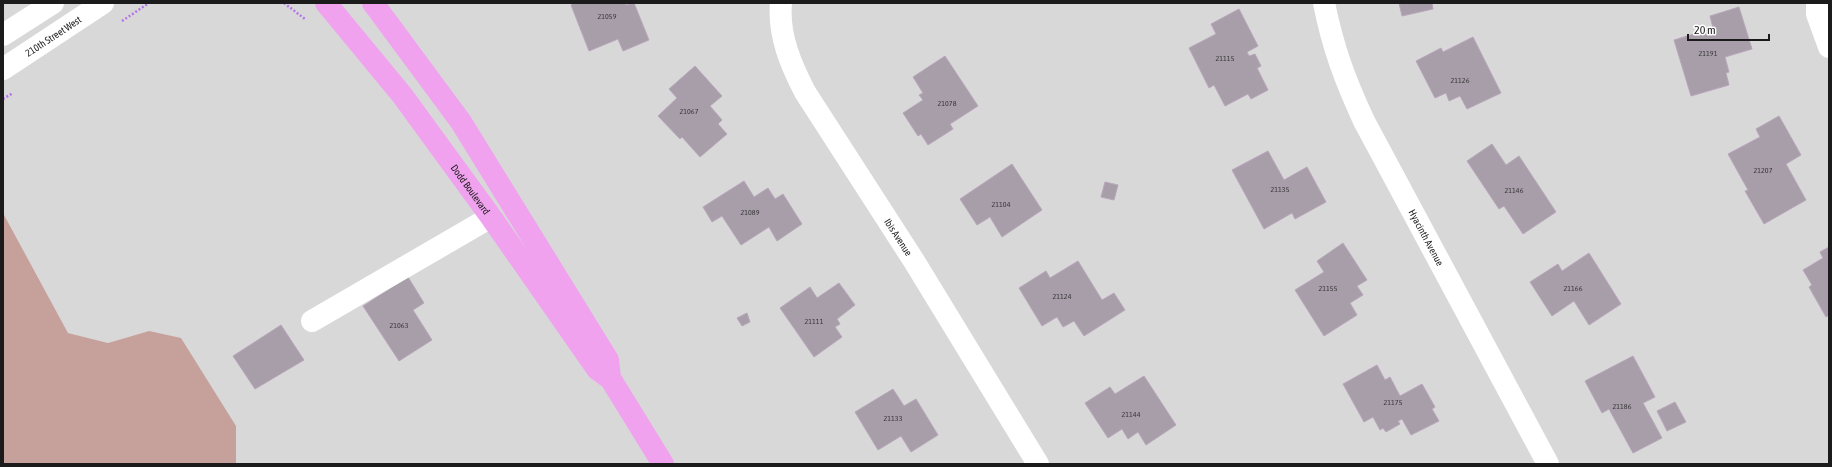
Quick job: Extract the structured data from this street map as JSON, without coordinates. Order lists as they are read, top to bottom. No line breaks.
{"streets":{"main road":["Dodd Boulevard"],"street":["210th Street West","Ibis Avenue","Hyacinth Avenue"]},"house_numbers":["21059","21191","21115","21126","21078","21067","21207","21135","21146","21104","21089","21155","21166","21124","21111","21063","21175","21186","21144","21133"],"scale_bar":"20 m"}
